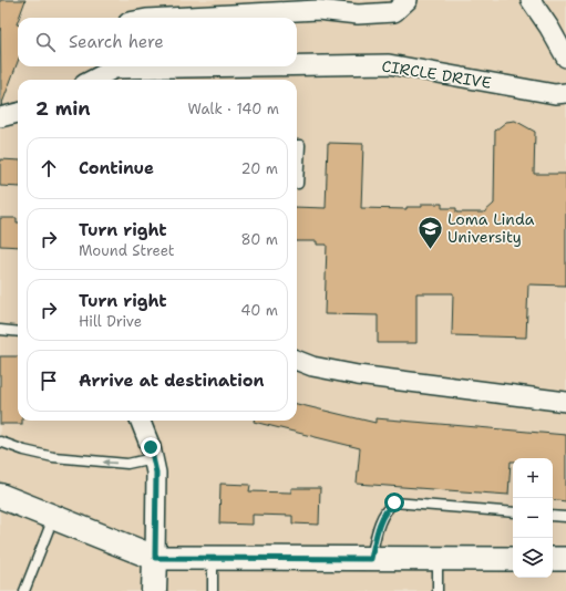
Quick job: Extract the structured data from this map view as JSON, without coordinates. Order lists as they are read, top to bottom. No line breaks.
{"streets":{"street":["CIRCLE DRIVE"]},"places":{"school or university":["Loma Linda University"]},"page":{"search":"Search here","heading":["2 min","Walk · 140 m"],"list":[["Continue","20 m"],["Turn right","Mound Street","80 m"],["Turn right","Hill Drive","40 m"],"Arrive at destination"],"map_buttons":["+","−"]}}
